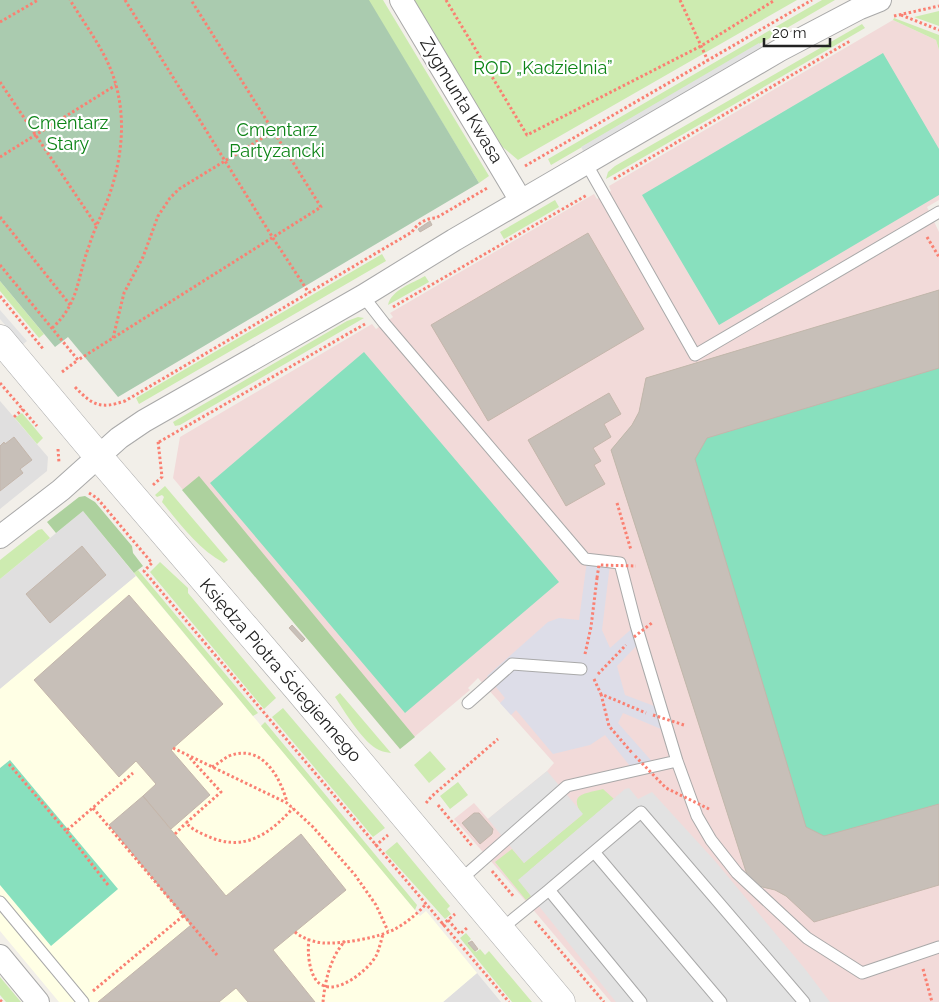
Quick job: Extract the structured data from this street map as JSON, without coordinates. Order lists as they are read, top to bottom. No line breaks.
{"streets":{"street":["Zygmunta Kwasa","Księdza Piotra Ściegiennego"]},"parks":["ROD „Kadzielnia”","Cmentarz Stary","Cmentarz Partyzancki"],"scale_bar":"20 m"}
